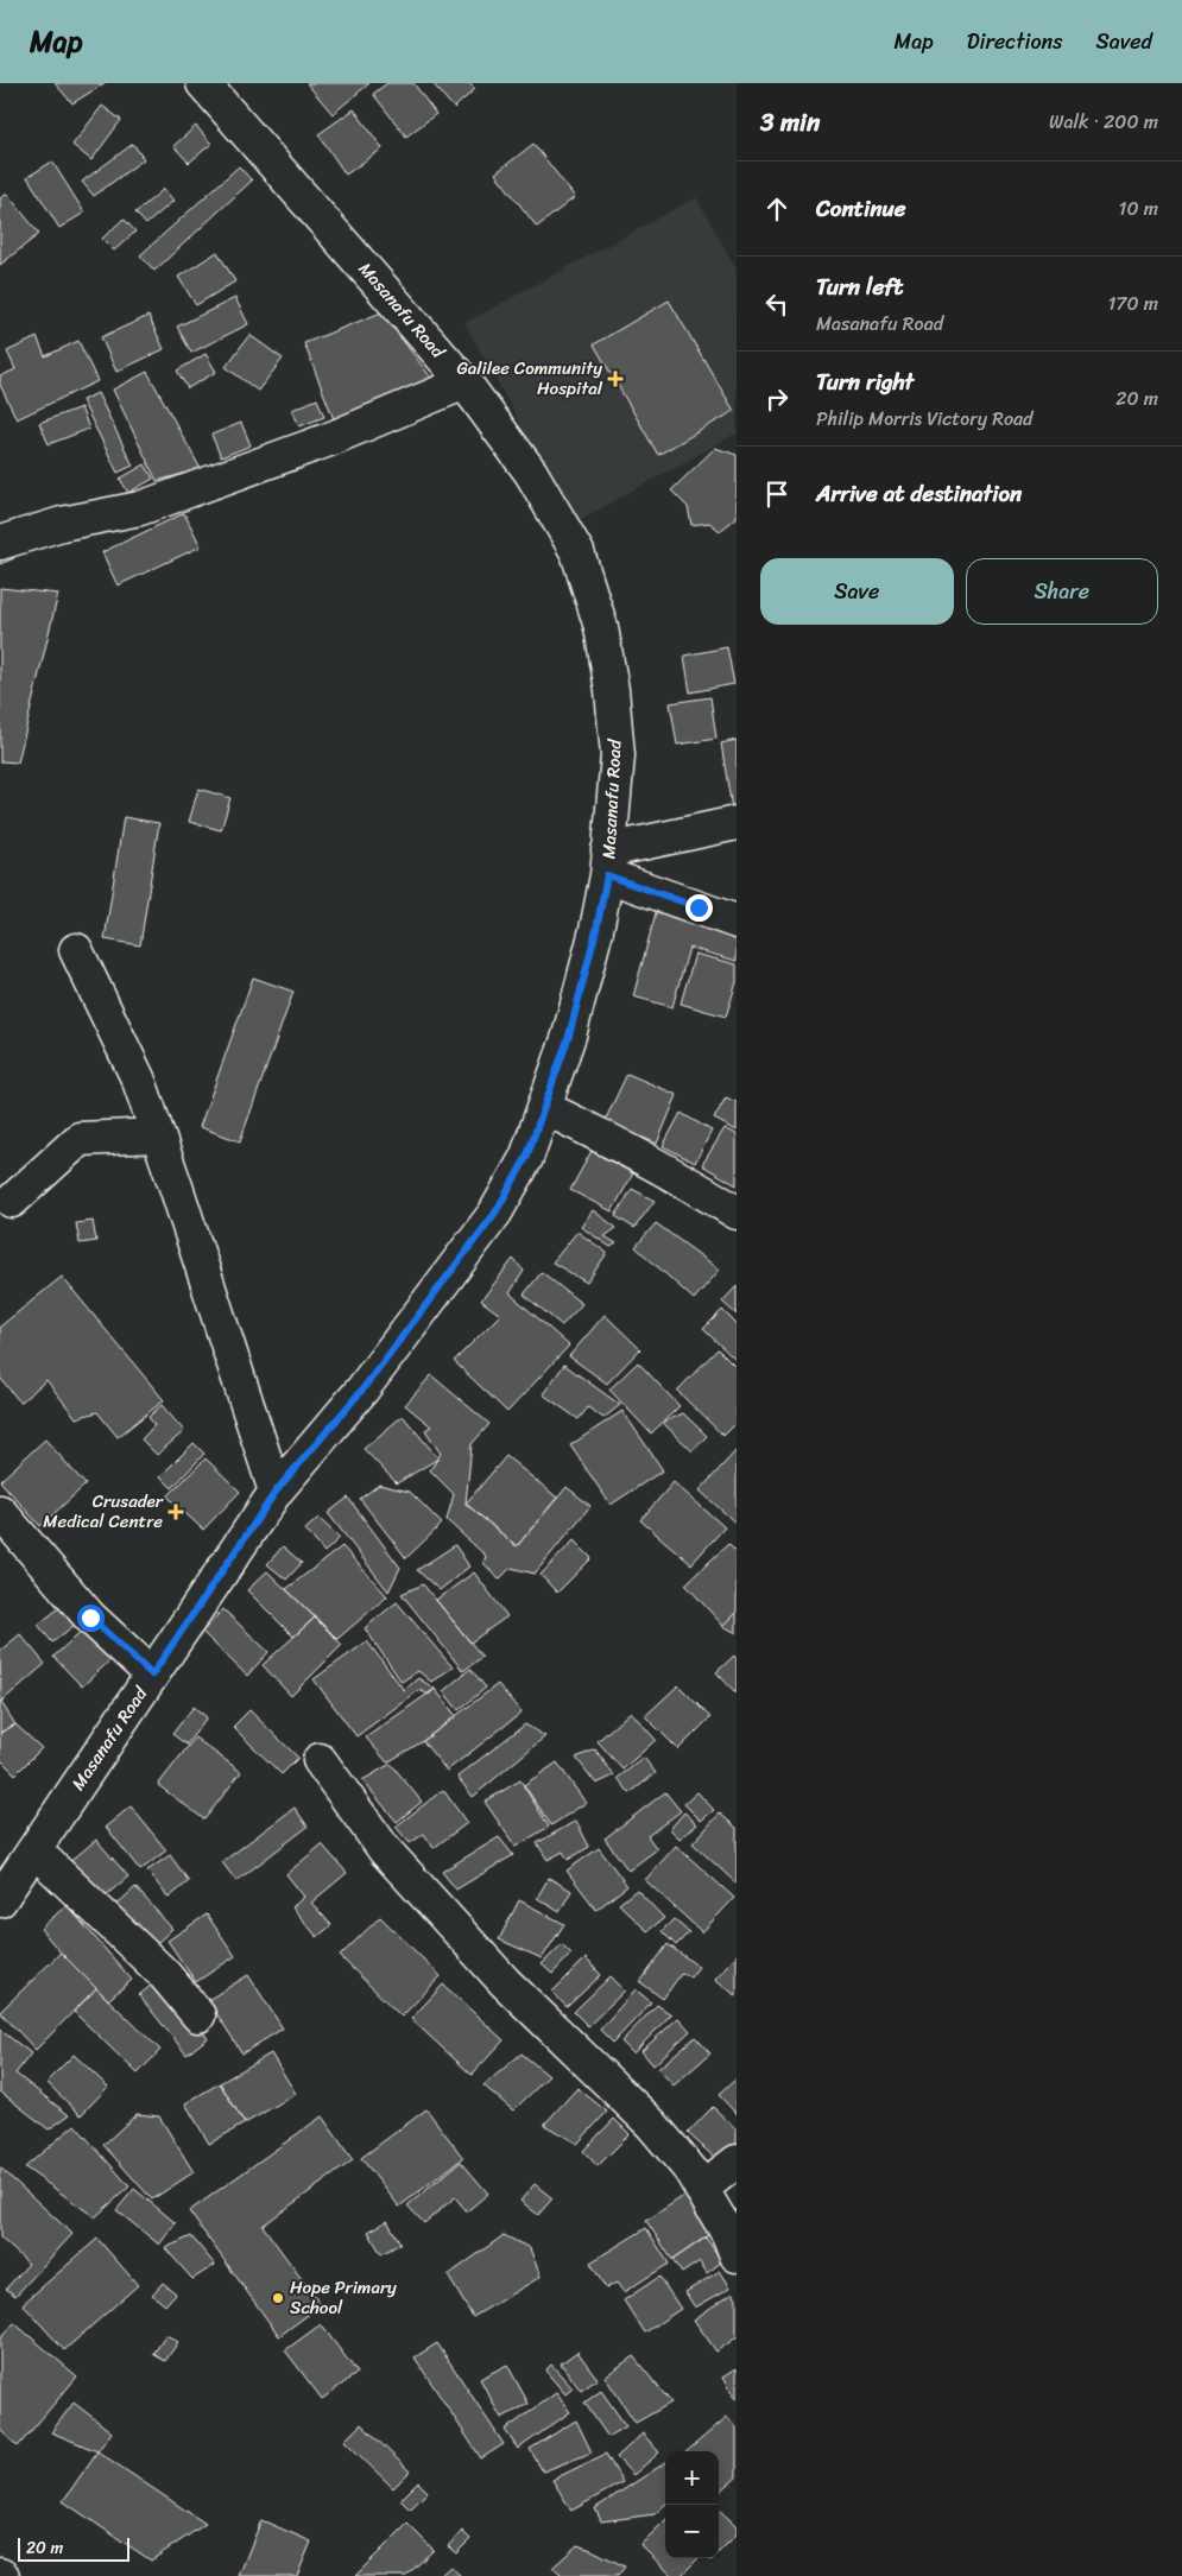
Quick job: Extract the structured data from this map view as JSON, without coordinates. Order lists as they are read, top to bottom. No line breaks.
{"streets":{"street":["Masanafu Road"]},"places":{"health":["Galilee Community Hospital","Crusader Medical Centre"],"other":["Hope Primary School"]},"scale_bar":"20 m","page":{"header":"Map","nav":["Map","Directions","Saved"],"heading":["3 min","Walk · 200 m"],"list":[["Continue","10 m"],["Turn left","Masanafu Road","170 m"],["Turn right","Philip Morris Victory Road","20 m"],"Arrive at destination"],"buttons":["Save","Share"],"map_buttons":["+","−"],"scale":"20 m"}}
